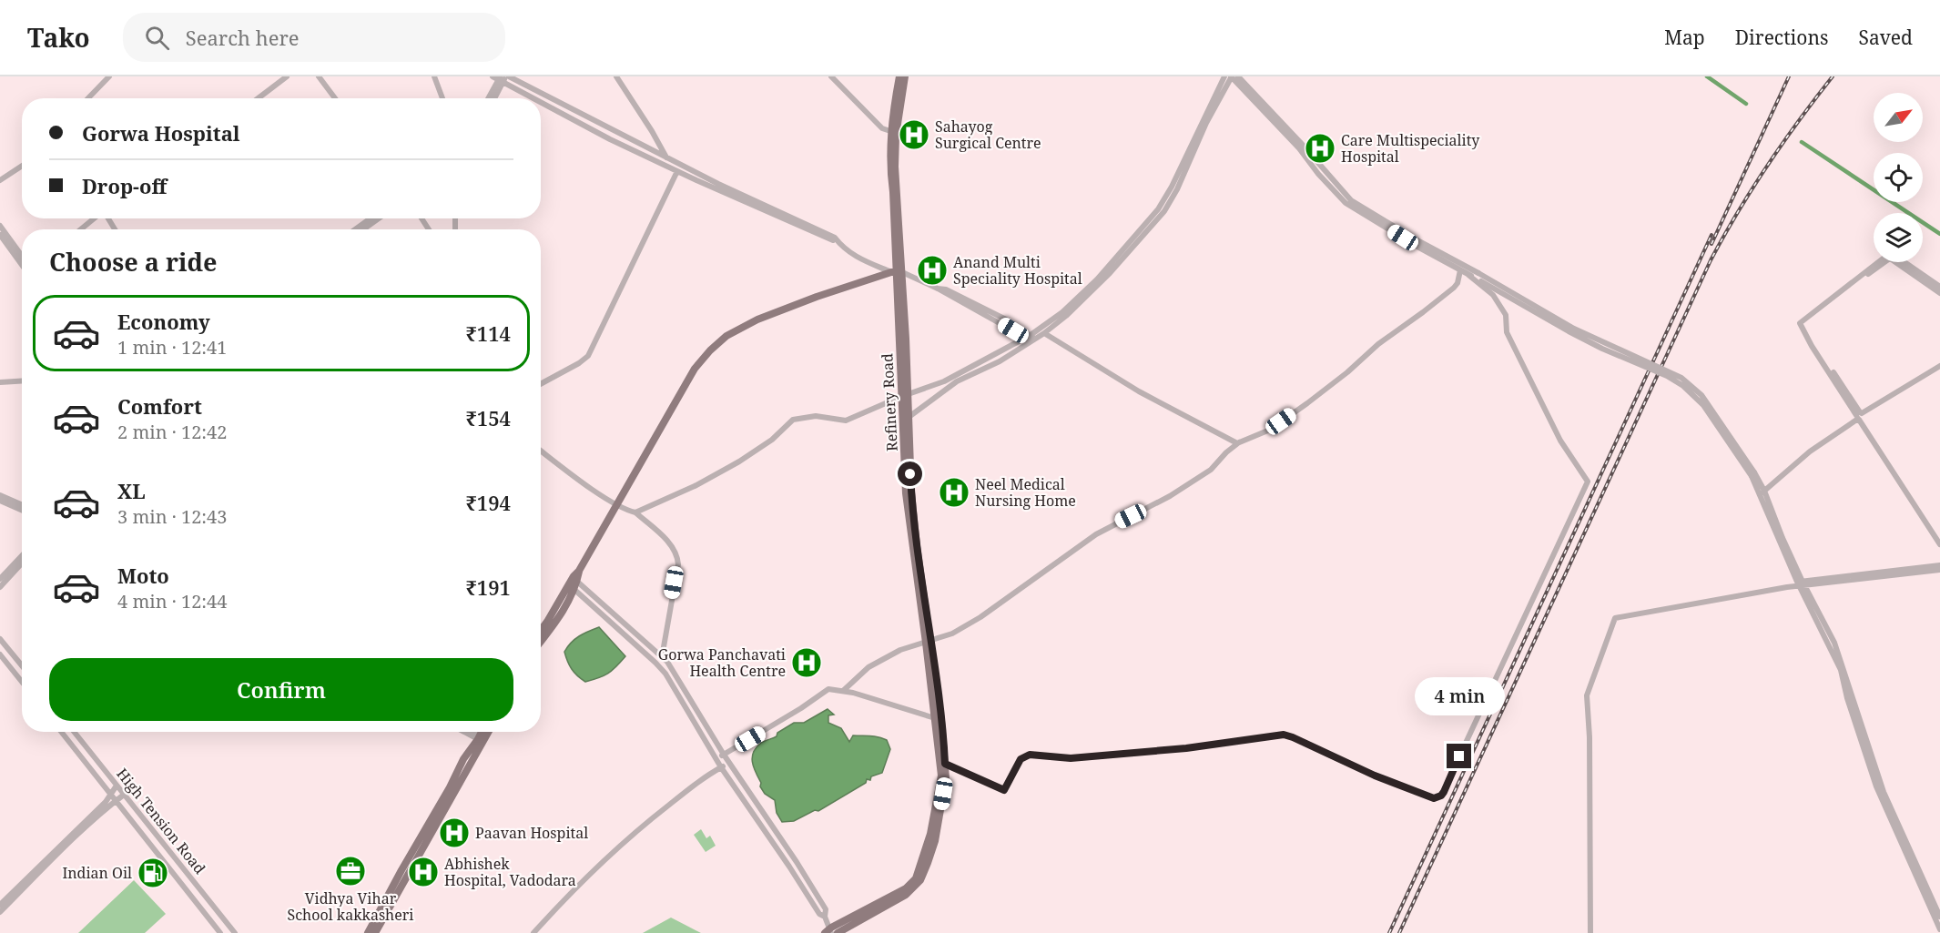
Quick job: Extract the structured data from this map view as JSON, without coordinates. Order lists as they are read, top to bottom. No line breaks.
{"streets":{"main road":["Refinery Road"],"street":["High Tension Road"]},"places":{"hospital":["Sahayog Surgical Centre","Care Multispeciality Hospital","Anand Multi Speciality Hospital","Neel Medical Nursing Home","Gorwa Panchavati Health Centre","Paavan Hospital","Abhishek Hospital, Vadodara"],"office":["Vidhya Vihar School kakkasheri"],"fuel station":["Indian Oil"]},"north":"top right","page":{"header":"Tako","search":"Search here","nav":["Map","Directions","Saved"],"banner":["Gorwa Hospital","Drop-off"],"heading":"Choose a ride","list":[{"name":"Economy","note":"1 min · 12:41","value":"₹114"},{"name":"Comfort","note":"2 min · 12:42","value":"₹154"},{"name":"XL","note":"3 min · 12:43","value":"₹194"},{"name":"Moto","note":"4 min · 12:44","value":"₹191"}],"buttons":"Confirm","bubble":"4 min"}}
